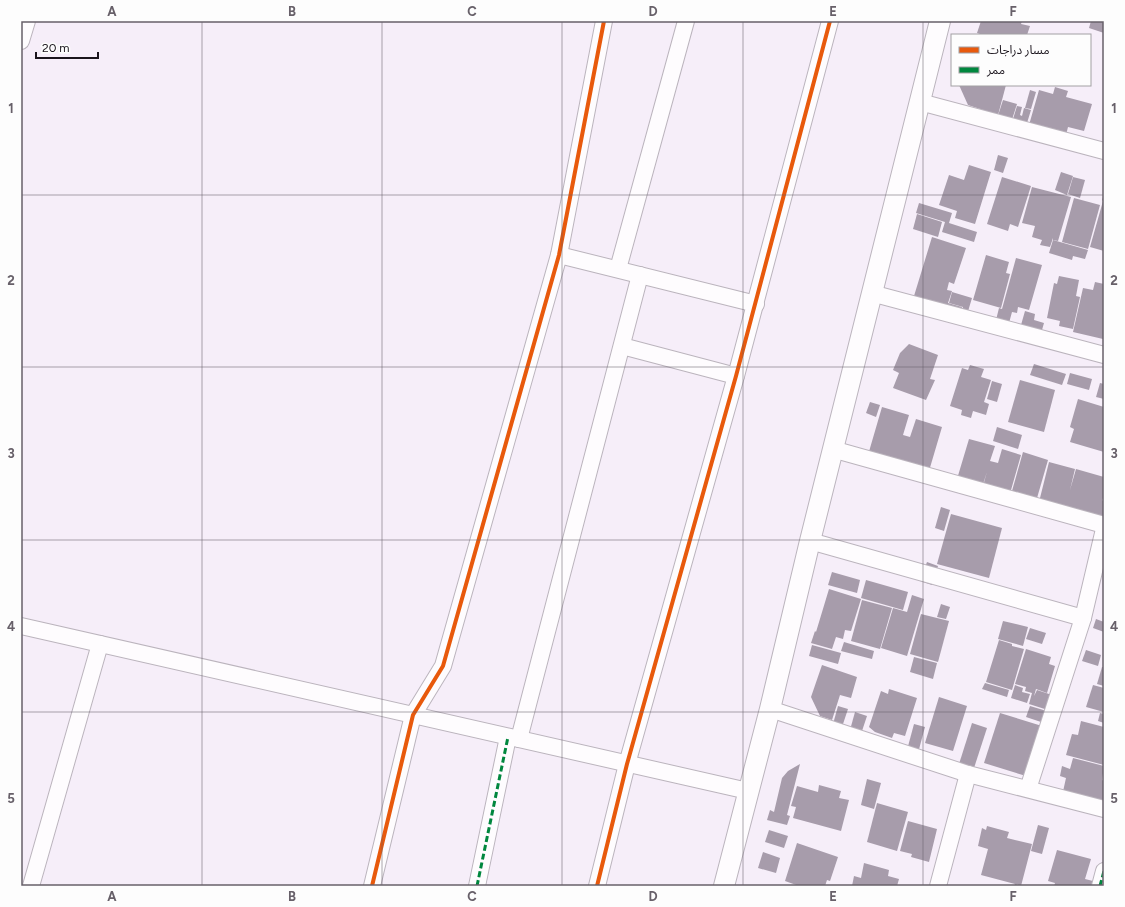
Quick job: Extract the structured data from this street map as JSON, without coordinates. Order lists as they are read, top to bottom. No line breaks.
{"legend":["مسار دراجات","ممر"],"scale_bar":"20 m","grid":{"columns":["A","B","C","D","E","F"],"rows":["1","2","3","4","5"]}}
